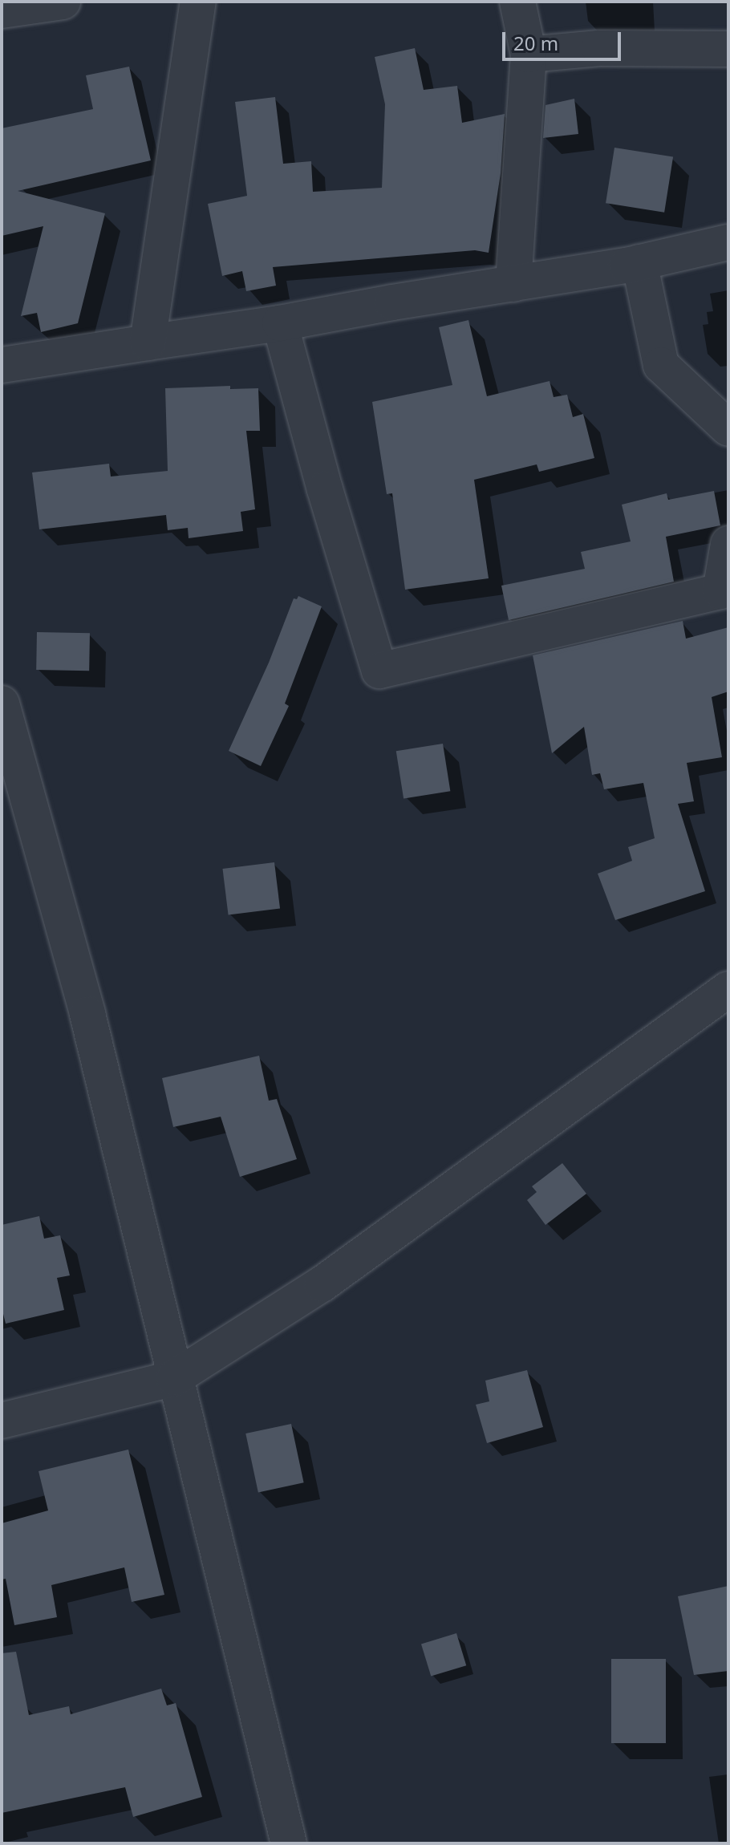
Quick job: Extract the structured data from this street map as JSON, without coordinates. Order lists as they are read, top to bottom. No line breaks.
{"scale_bar":"20 m"}
